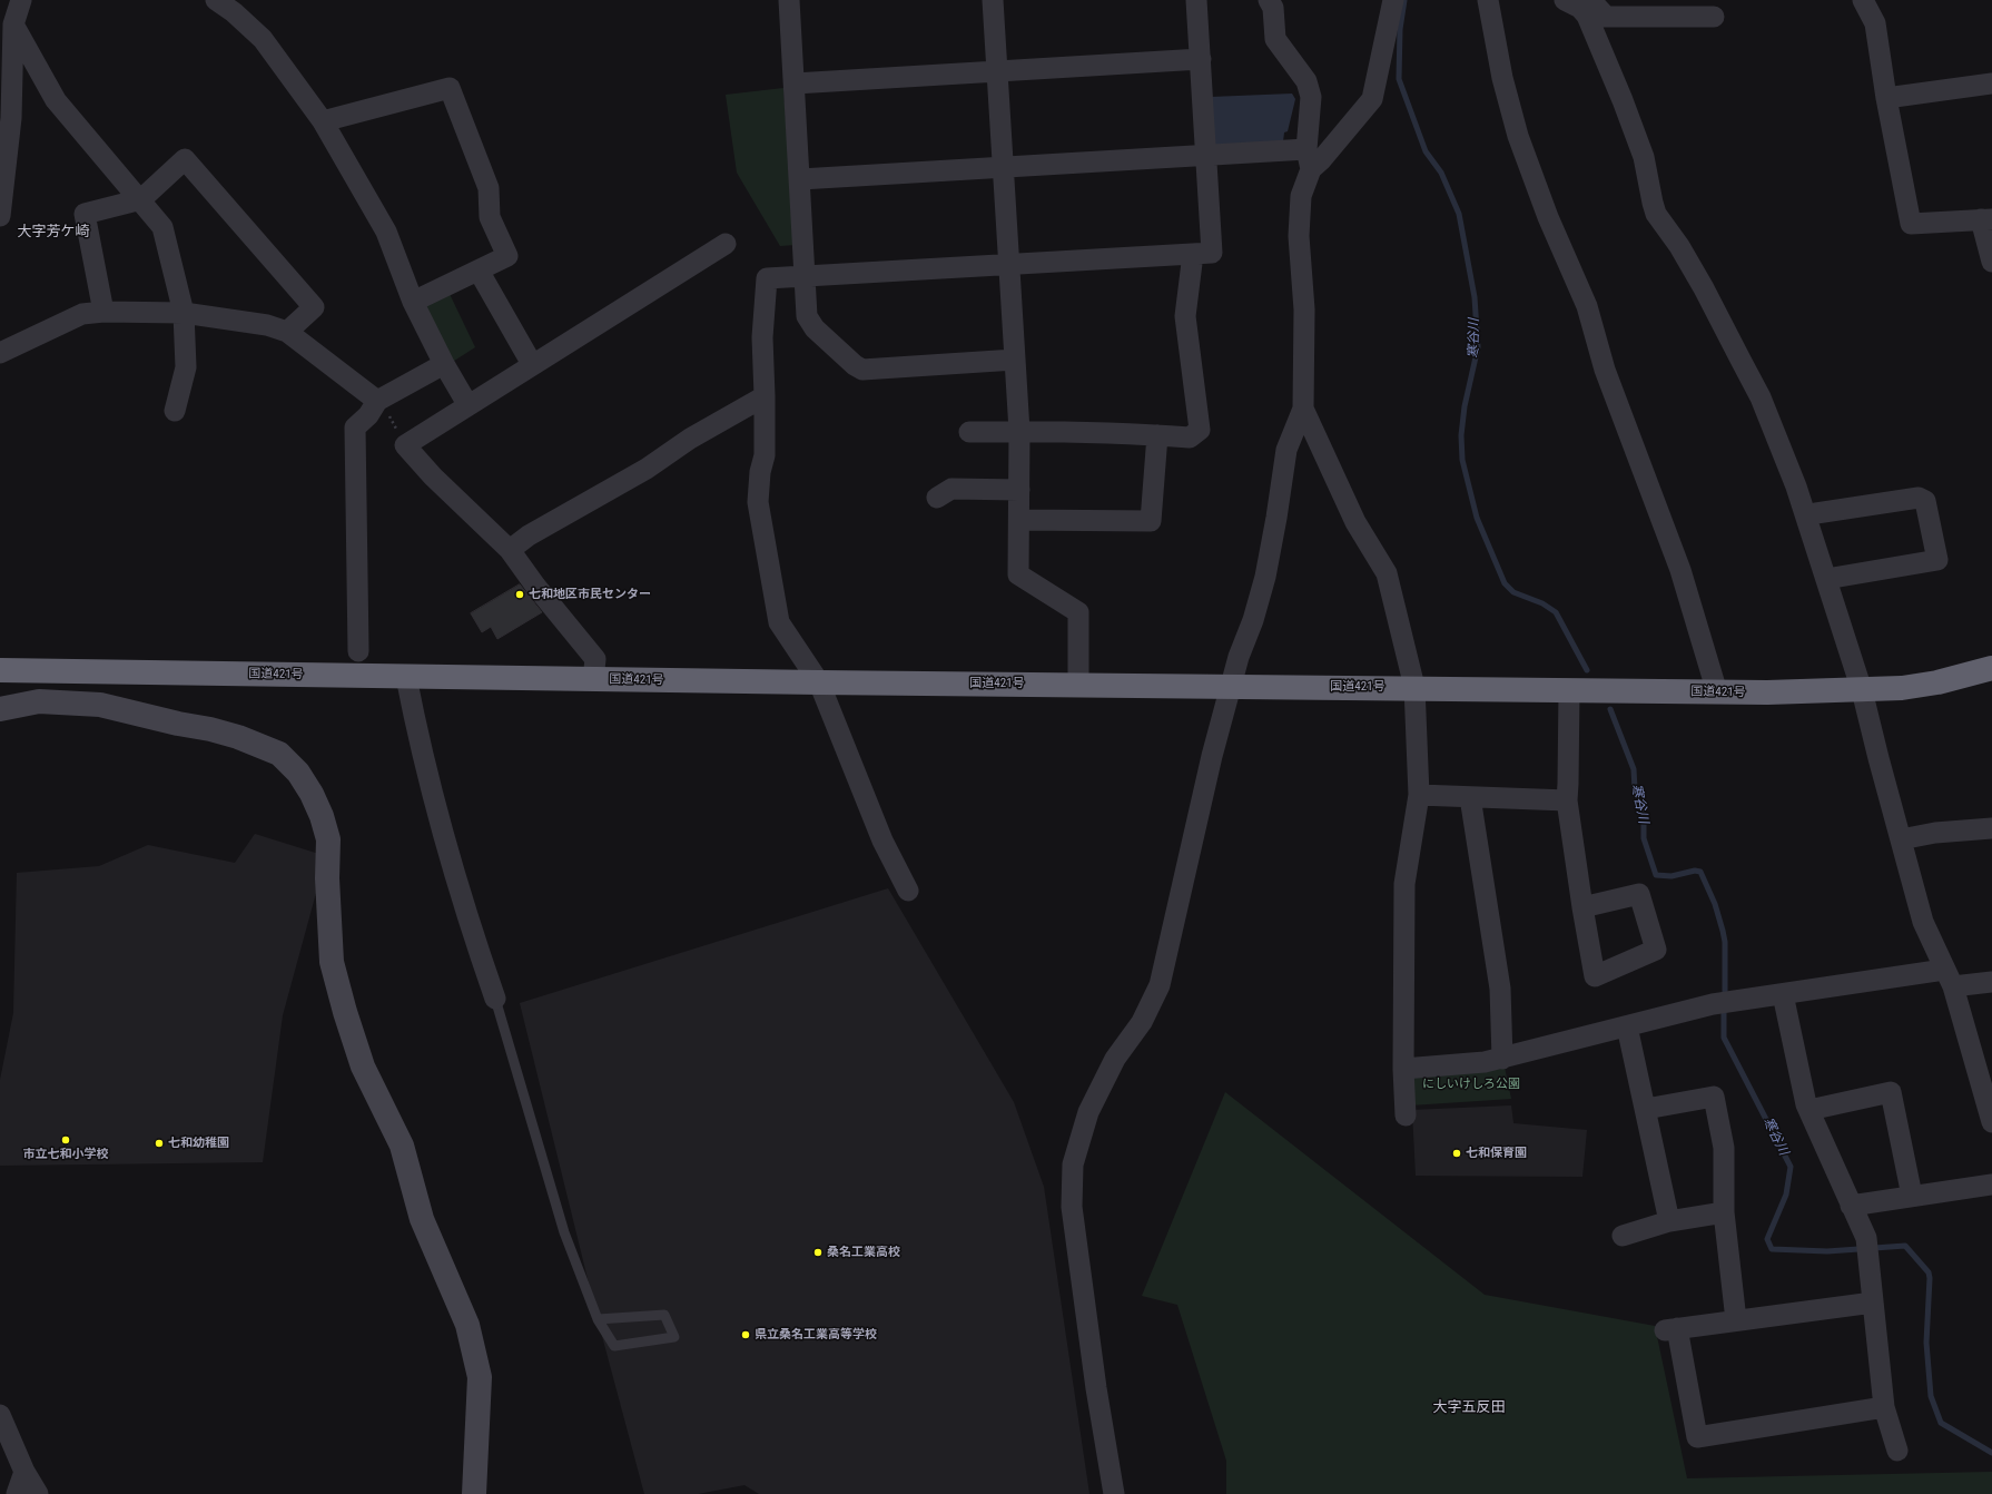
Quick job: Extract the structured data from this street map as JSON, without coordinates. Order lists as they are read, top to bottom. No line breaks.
{"streets":{"highway":["国道421号"]},"districts":["大字芳ケ崎","大字五反田"],"water":["寒谷川"],"parks":["にしいけしろ公園"],"places":["七和地区市民センター","市立七和小学校","七和幼稚園","七和保育園","桑名工業高校","県立桑名工業高等学校"]}
